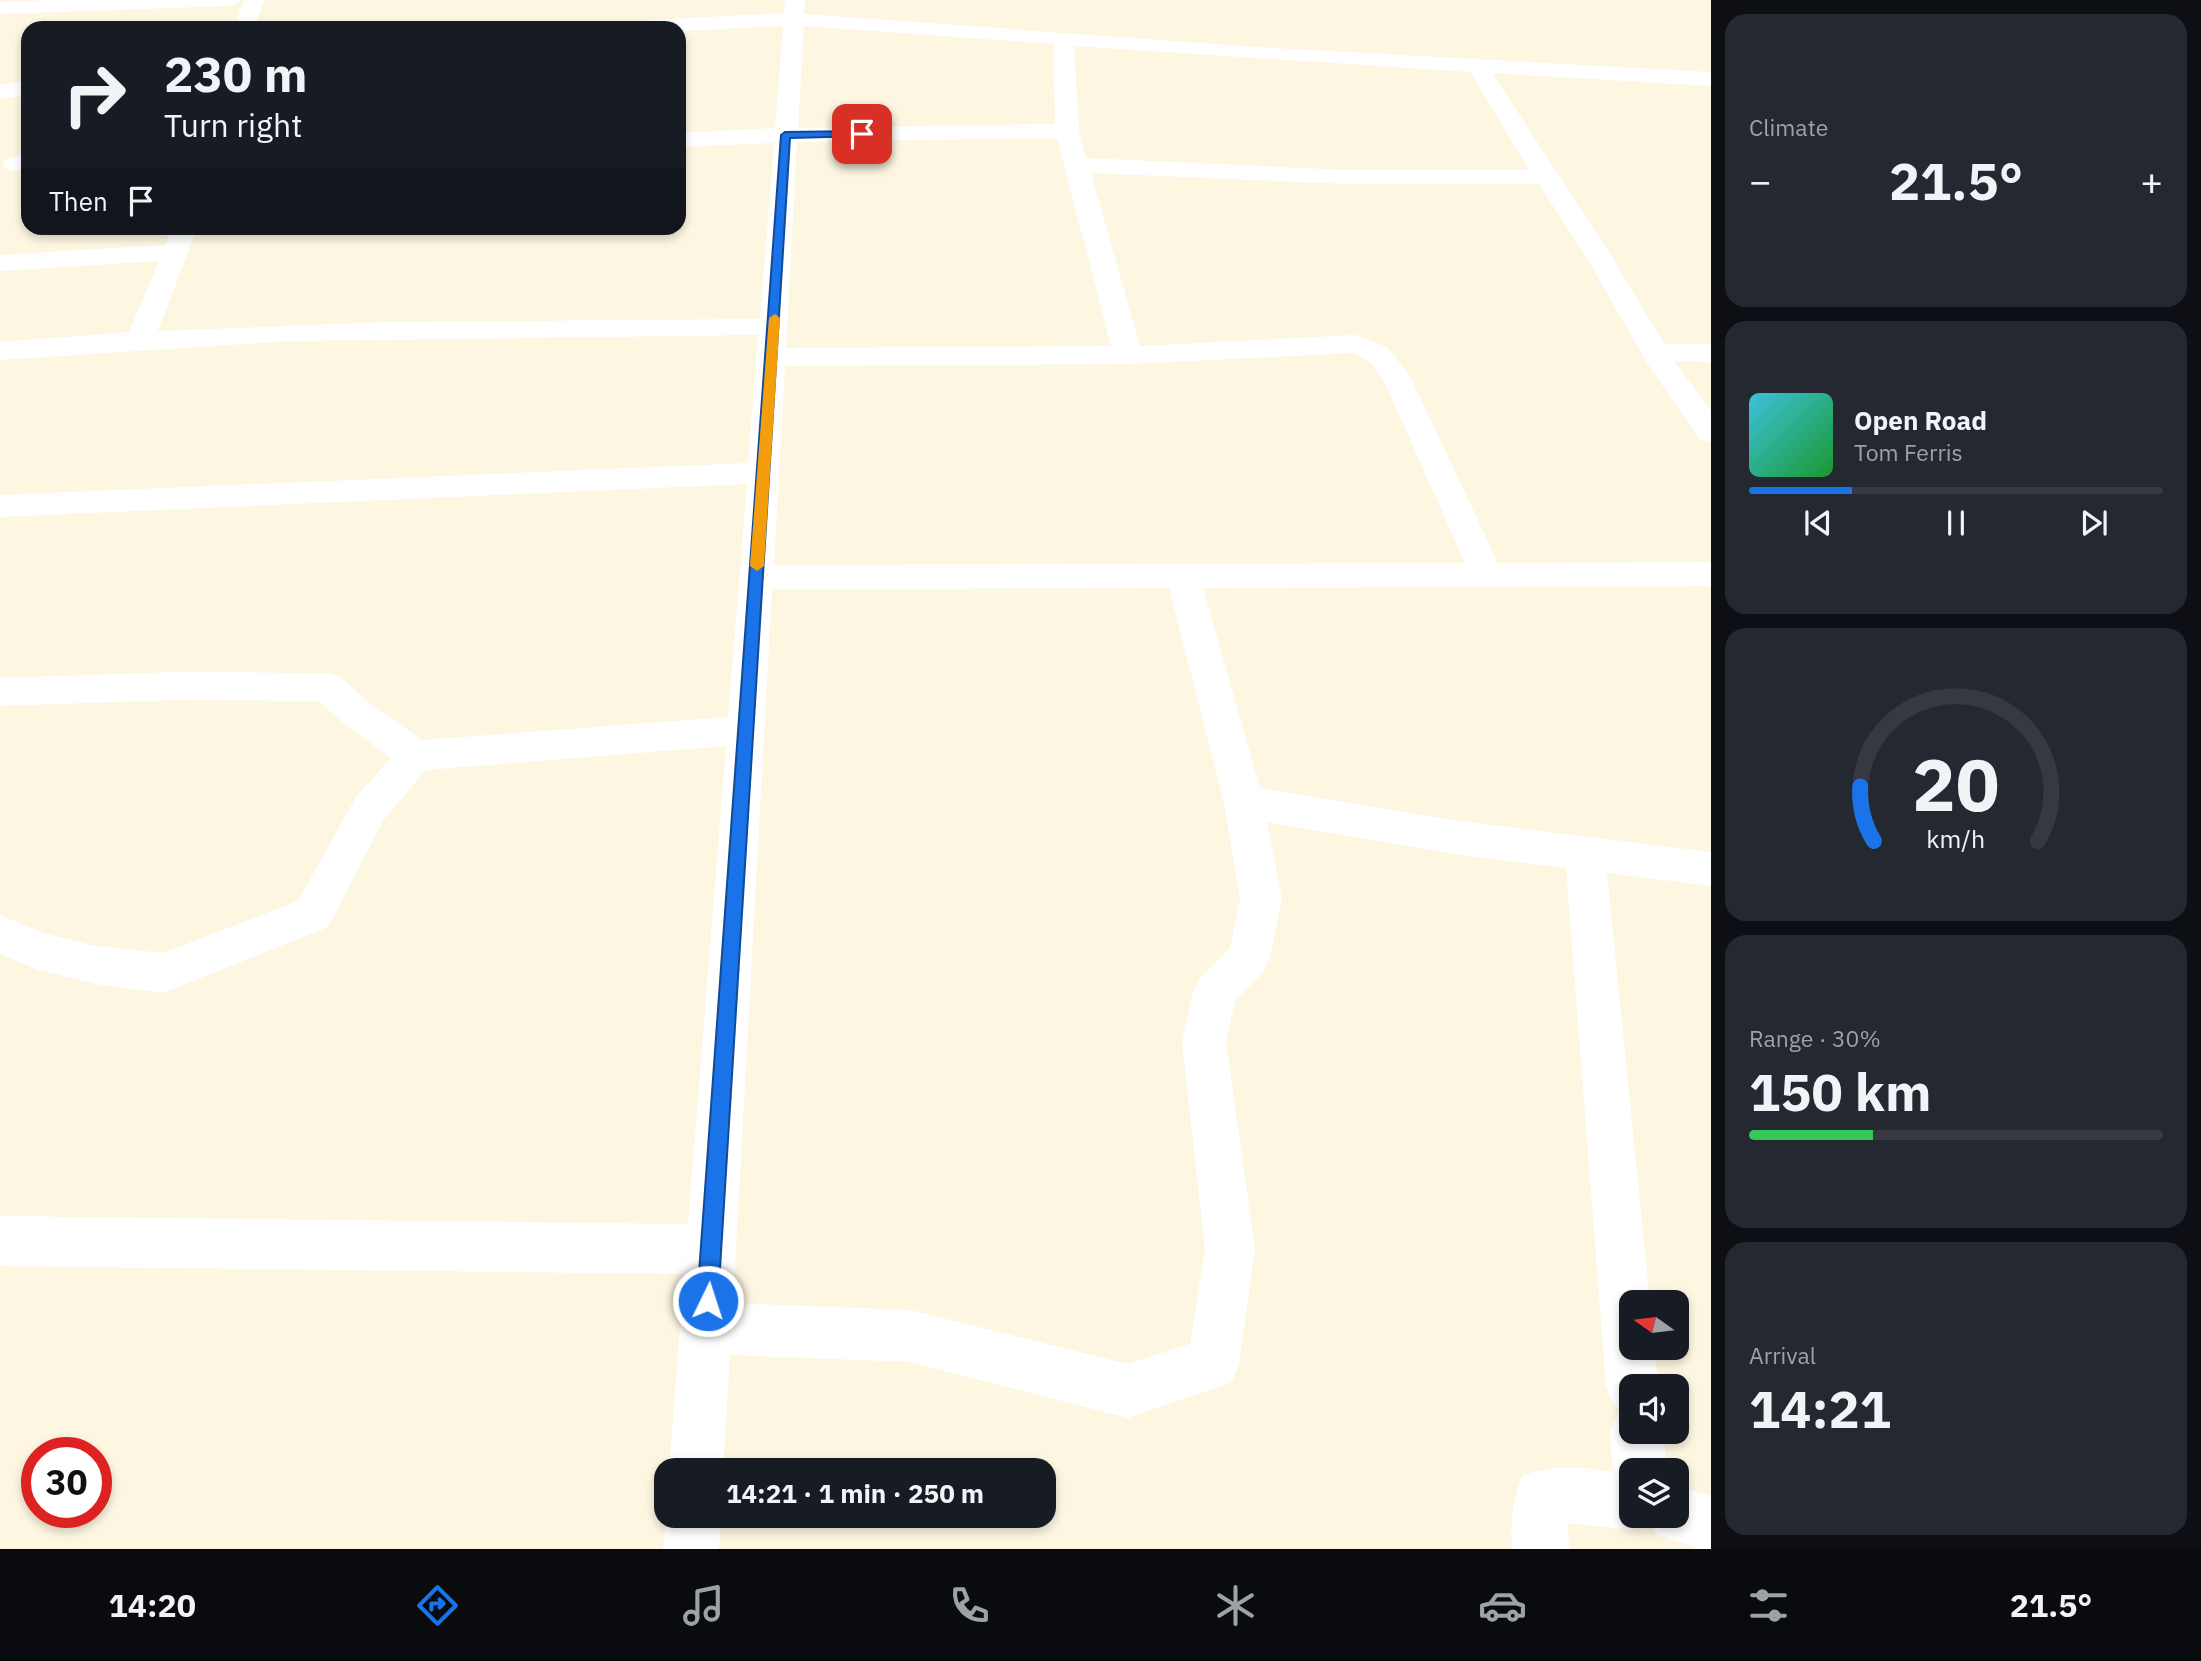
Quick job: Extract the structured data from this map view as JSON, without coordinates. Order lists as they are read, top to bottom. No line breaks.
{"north":"left","page":{"tile":["Climate",["Range · 30%","150 km"],["Arrival","14:21"]],"turn":["230 m","Turn right"],"heat":["−","21.5°","+"],"then":"Then","song":["Open Road","Tom Ferris"],"limit":"30","trip":"14:21 · 1 min · 250 m","tabs":["14:20","21.5°"],"gauge":["20","km/h"]}}
